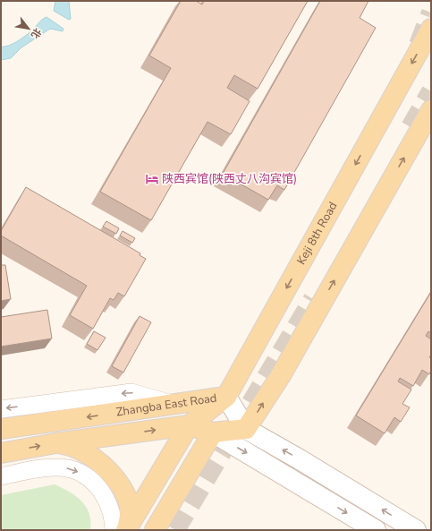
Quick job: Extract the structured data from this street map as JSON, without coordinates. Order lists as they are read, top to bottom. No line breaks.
{"streets":{"main road":["Keji 8th Road","Zhangba East Road"]},"crossings":[["Keji 8th Road","Zhangba East Road"]],"places":{"hotel":["陕西宾馆(陕西丈八沟宾馆)"]},"north":"bottom right"}
